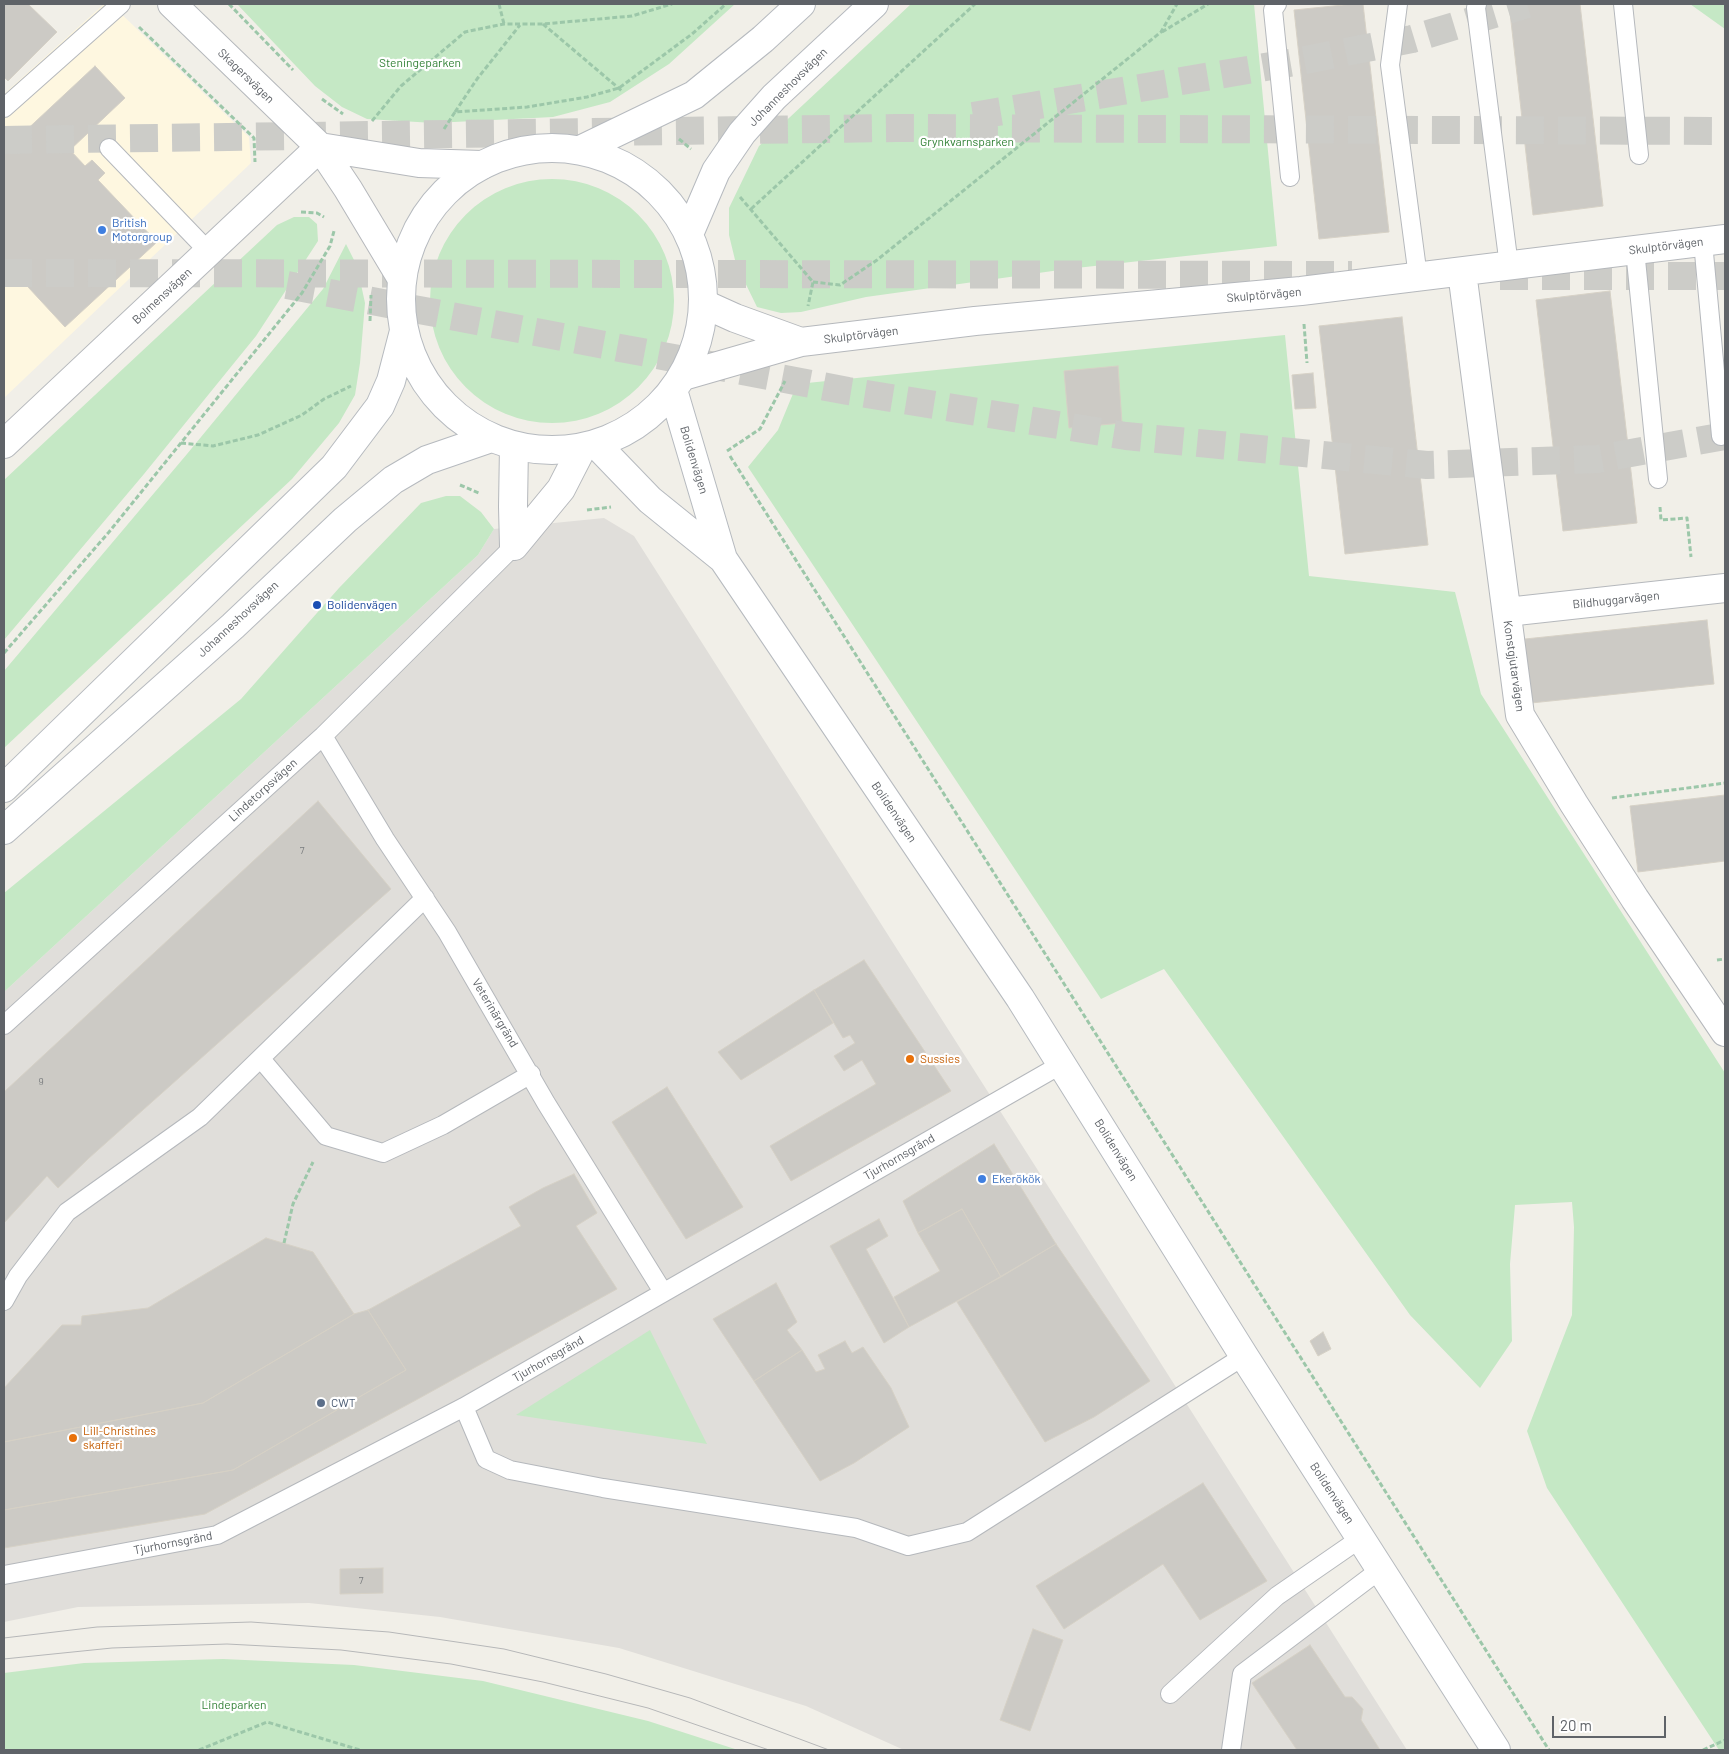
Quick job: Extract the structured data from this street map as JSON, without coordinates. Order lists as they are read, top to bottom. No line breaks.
{"streets":{"main road":["Skagersvägen","Johanneshovsvägen","Skulptörvägen","Bolmensvägen","Bolidenvägen","Bildhuggarvägen","Konstgjutarvägen","Lindetorpsvägen"],"lane":["Veterinärgränd","Tjurhornsgränd"]},"crossings":[["Skagersvägen","Bolmensvägen"],["Skulptörvägen","Bolidenvägen"],["Skulptörvägen","Konstgjutarvägen"],["Bolidenvägen","Lindetorpsvägen"],["Bolidenvägen","Tjurhornsgränd"],["Bildhuggarvägen","Konstgjutarvägen"],["Lindetorpsvägen","Veterinärgränd"],["Veterinärgränd","Tjurhornsgränd"]],"parks":["Steningeparken","Grynkvarnsparken","Lindeparken"],"places":["British Motorgroup","Bolidenvägen","Sussies","Ekerökök","CWT","Lill-Christines skafferi"],"house_numbers":["7","9","7"],"scale_bar":"20 m"}
